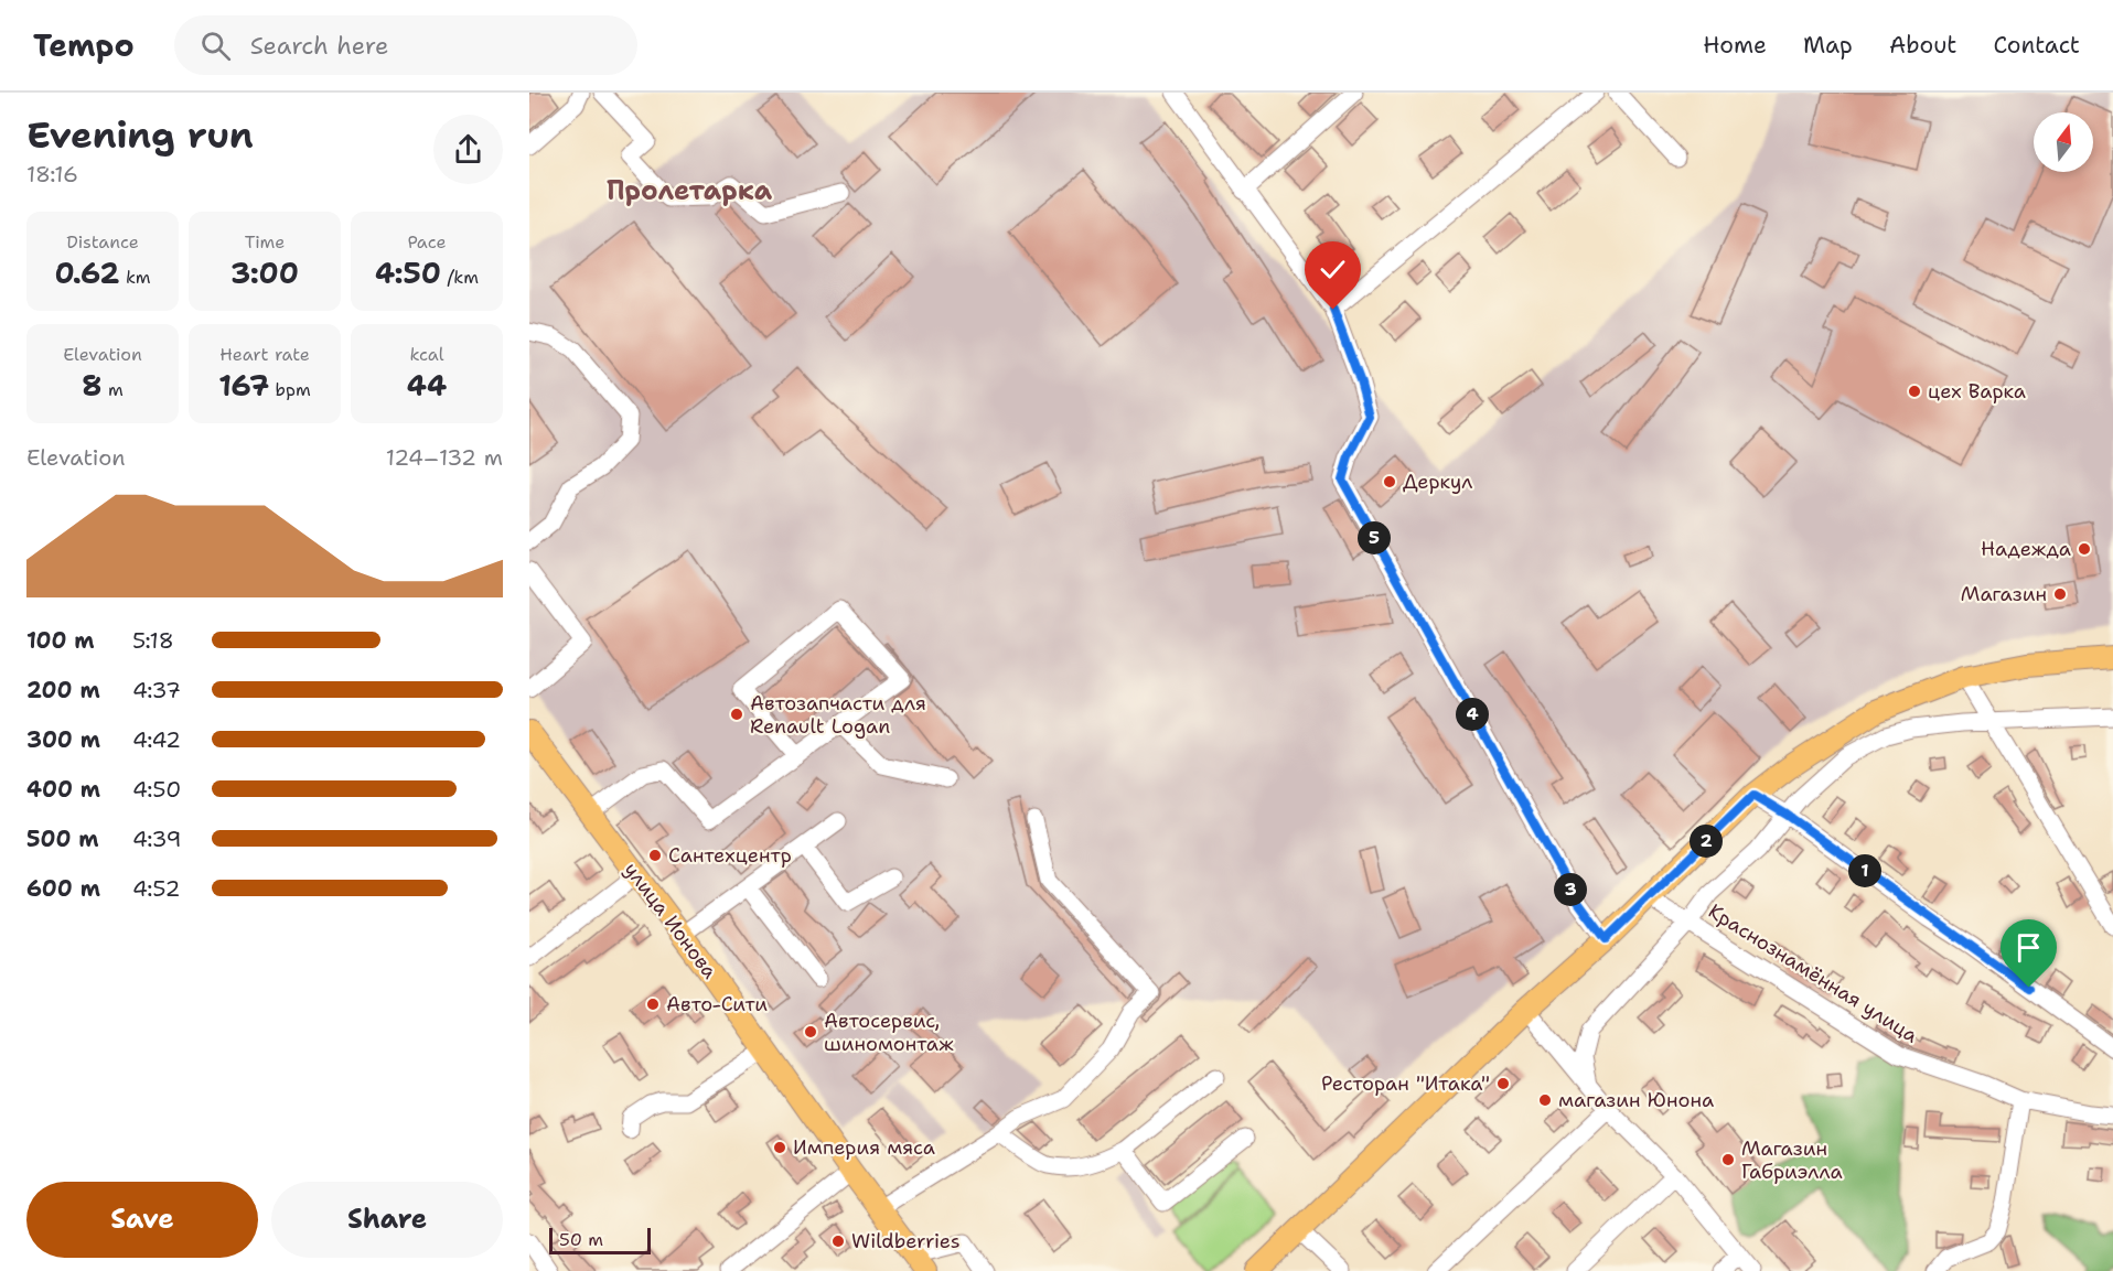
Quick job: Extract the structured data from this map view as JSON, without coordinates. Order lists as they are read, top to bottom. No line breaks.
{"streets":{"main road":["улица Ионова"],"street":["Краснознамённая улица"]},"districts":["Пролетарка"],"places":["цех Варка","Деркул","Надежда","Магазин","Автозапчасти для Renault Logan","Сантехцентр","Авто-Сити","Автосервис, шиномонтаж","Ресторан \"Итака\"","магазин Юнона","Империя мяса","Магазин Габриэлла","Wildberries"],"scale_bar":"50 m","north":"top","page":{"header":"Tempo","search":"Search here","nav":["Home","Map","About","Contact"],"heading":["Evening run","18:16"],"stats":[["Distance","0.62 km"],["Time","3:00"],["Pace","4:50 /km"],["Elevation","8 m"],["Heart rate","167 bpm"],["kcal","44"]],"chart":["Elevation","124–132 m"],"pins":["5","4","2","1","3"],"list":[{"name":"100 m","note":"5:18"},{"name":"200 m","note":"4:37"},{"name":"300 m","note":"4:42"},{"name":"400 m","note":"4:50"},{"name":"500 m","note":"4:39"},{"name":"600 m","note":"4:52"}],"buttons":["Save","Share"],"scale":"50 m"}}
